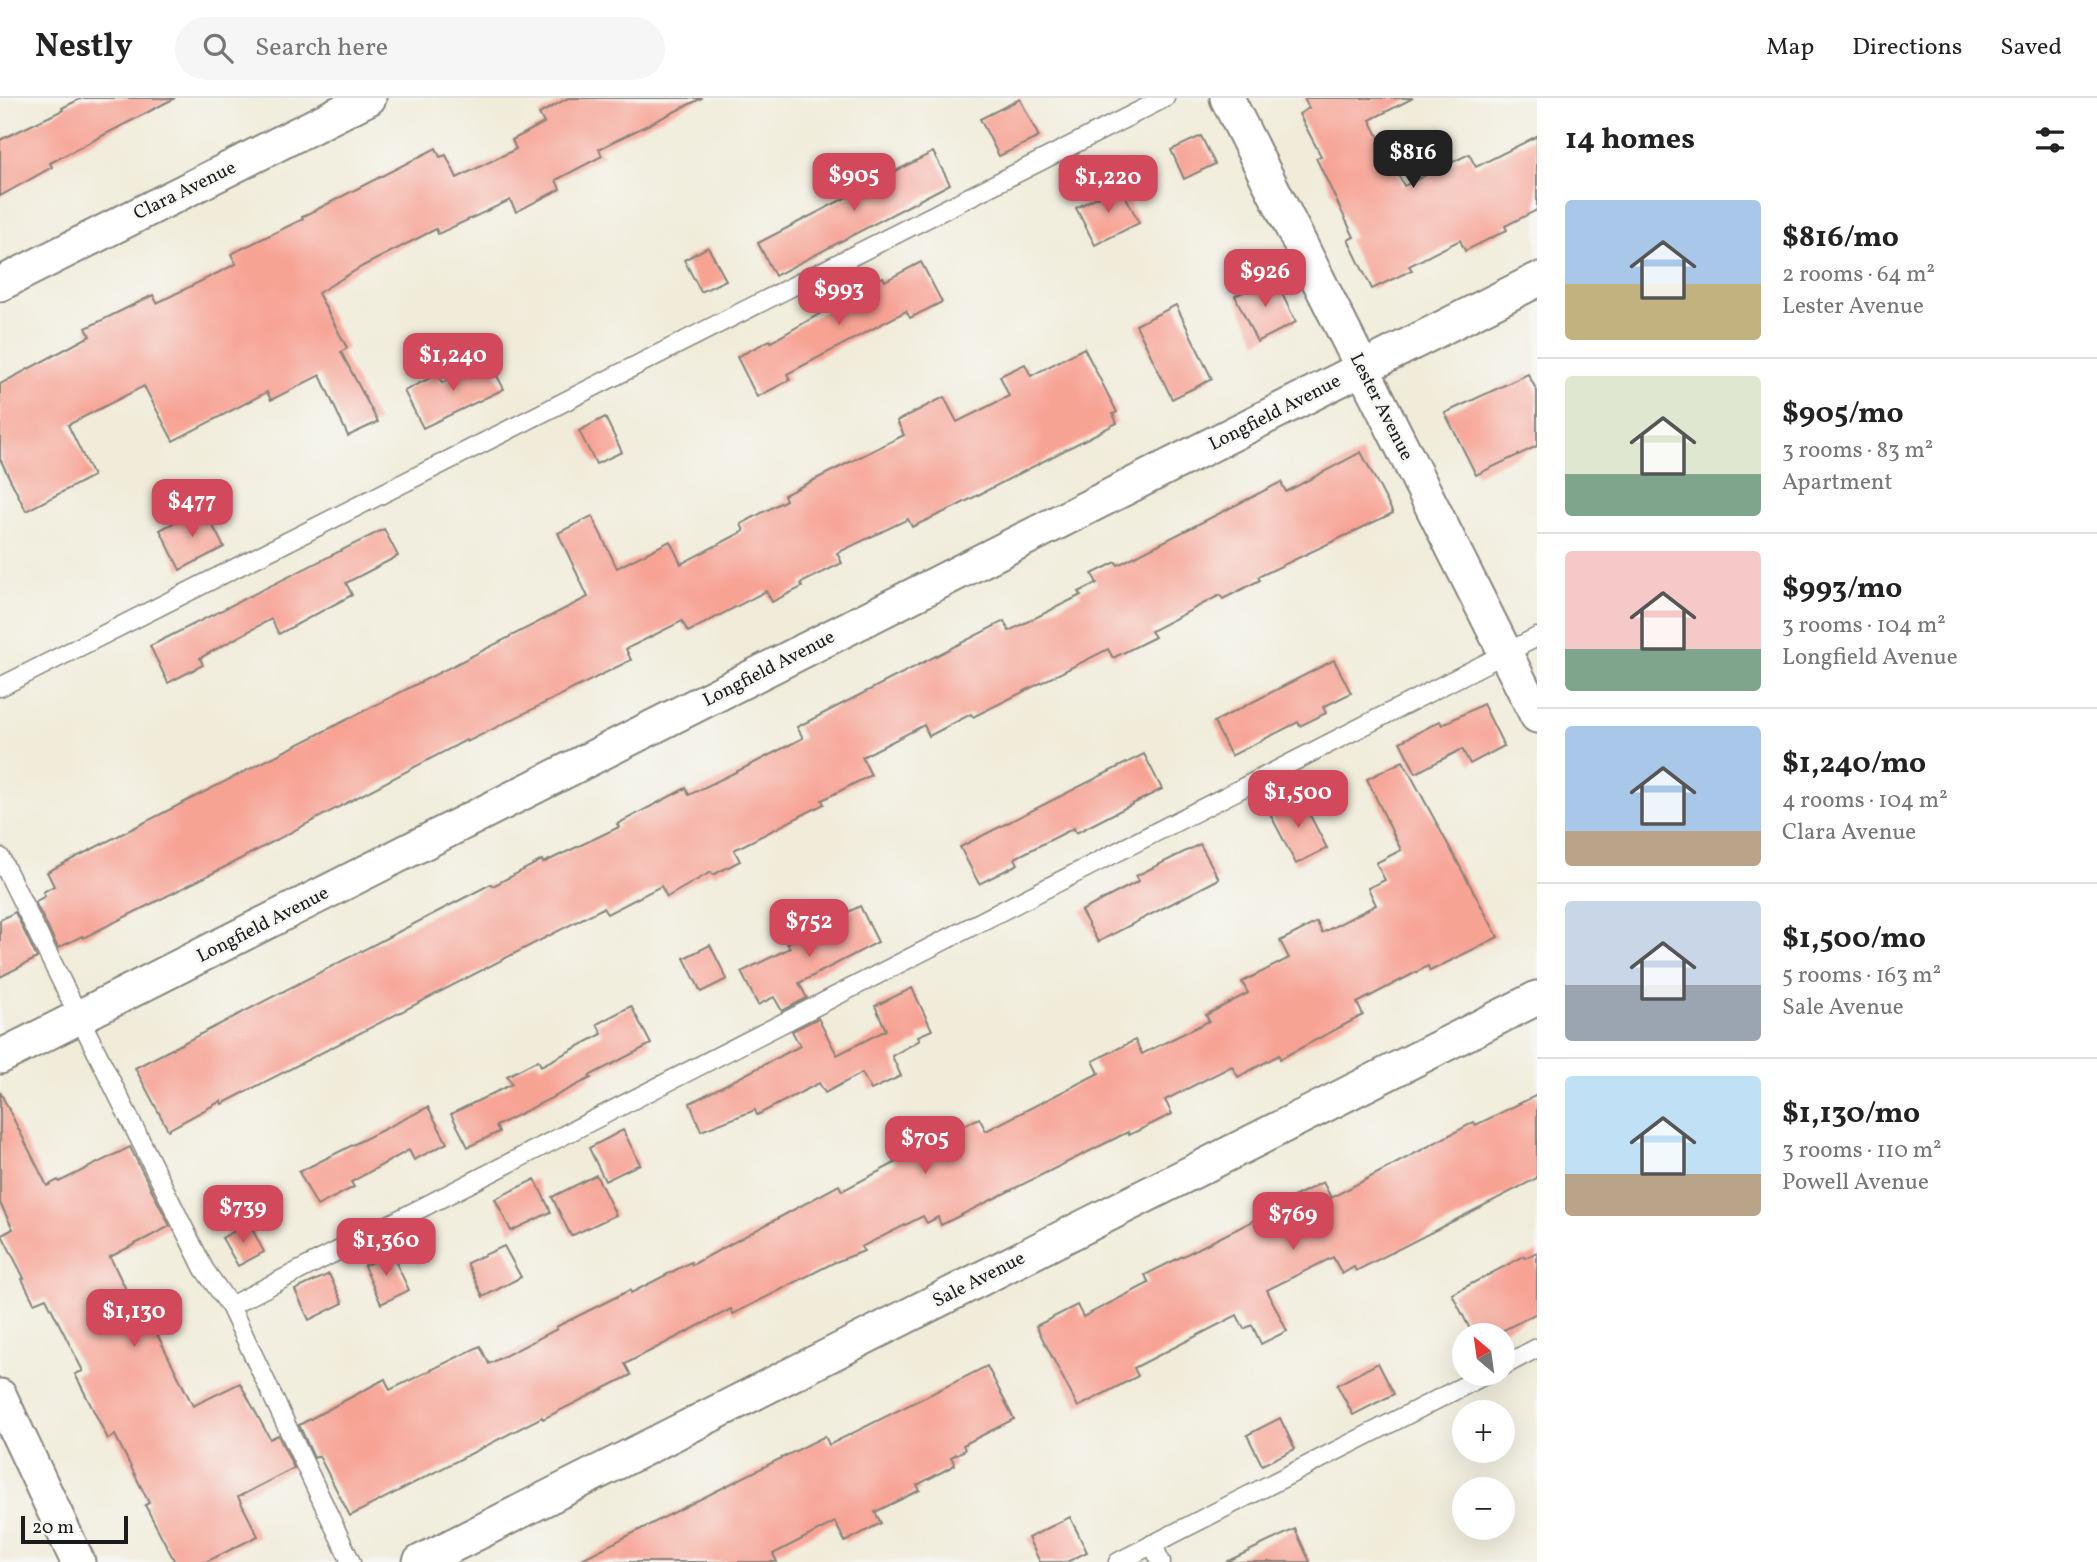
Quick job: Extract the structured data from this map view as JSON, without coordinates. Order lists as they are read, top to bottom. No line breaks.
{"streets":{"street":["Clara Avenue","Lester Avenue","Longfield Avenue","Sale Avenue"]},"crossings":[["Lester Avenue","Longfield Avenue"]],"scale_bar":"20 m","north":"top left","page":{"header":"Nestly","search":"Search here","nav":["Map","Directions","Saved"],"heading":"14 homes","price":["$816","$905","$1,220","$926","$993","$1,240","$477","$1,500","$752","$705","$739","$769","$1,360","$1,130"],"list":[{"name":"$816/mo","note":"2 rooms · 64 m² · Lester Avenue"},{"name":"$905/mo","note":"3 rooms · 83 m² · Apartment"},{"name":"$993/mo","note":"3 rooms · 104 m² · Longfield Avenue"},{"name":"$1,240/mo","note":"4 rooms · 104 m² · Clara Avenue"},{"name":"$1,500/mo","note":"5 rooms · 163 m² · Sale Avenue"},{"name":"$1,130/mo","note":"3 rooms · 110 m² · Powell Avenue"}],"map_buttons":["+","−"],"scale":"20 m"}}
